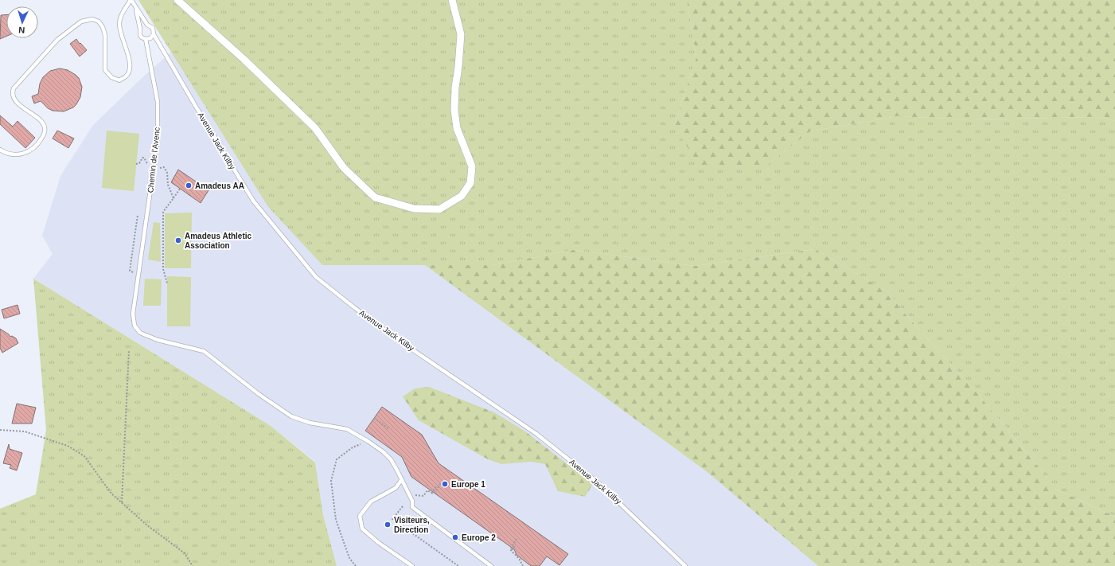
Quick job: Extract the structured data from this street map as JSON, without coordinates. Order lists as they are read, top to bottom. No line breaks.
{"streets":{"lane":["Avenue Jack Kilby","Chemin de l'Avenc"]},"crossings":[["Avenue Jack Kilby","Chemin de l'Avenc"]],"places":["Amadeus AA","Amadeus Athletic Association","Europe 1","Visiteurs, Direction","Europe 2"],"north":"bottom"}
